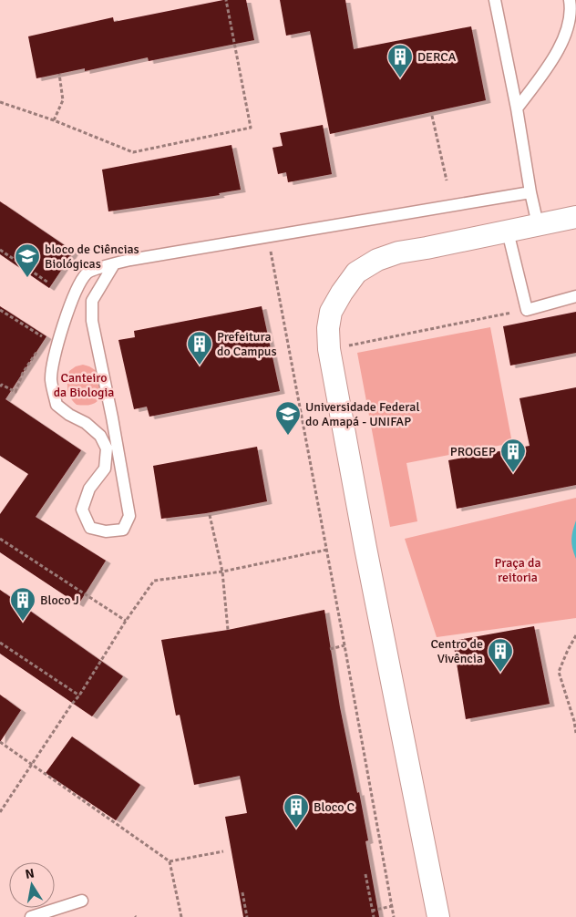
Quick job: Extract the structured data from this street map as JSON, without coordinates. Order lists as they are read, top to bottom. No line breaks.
{"parks":["Canteiro da Biologia","Praça da reitoria"],"places":{"building":["DERCA","Prefeitura do Campus","PROGEP","Bloco J","Centro de Vivência","Bloco C"],"school or university":["bloco de Ciências Biológicas","Universidade Federal do Amapá - UNIFAP"]},"north":"top"}
